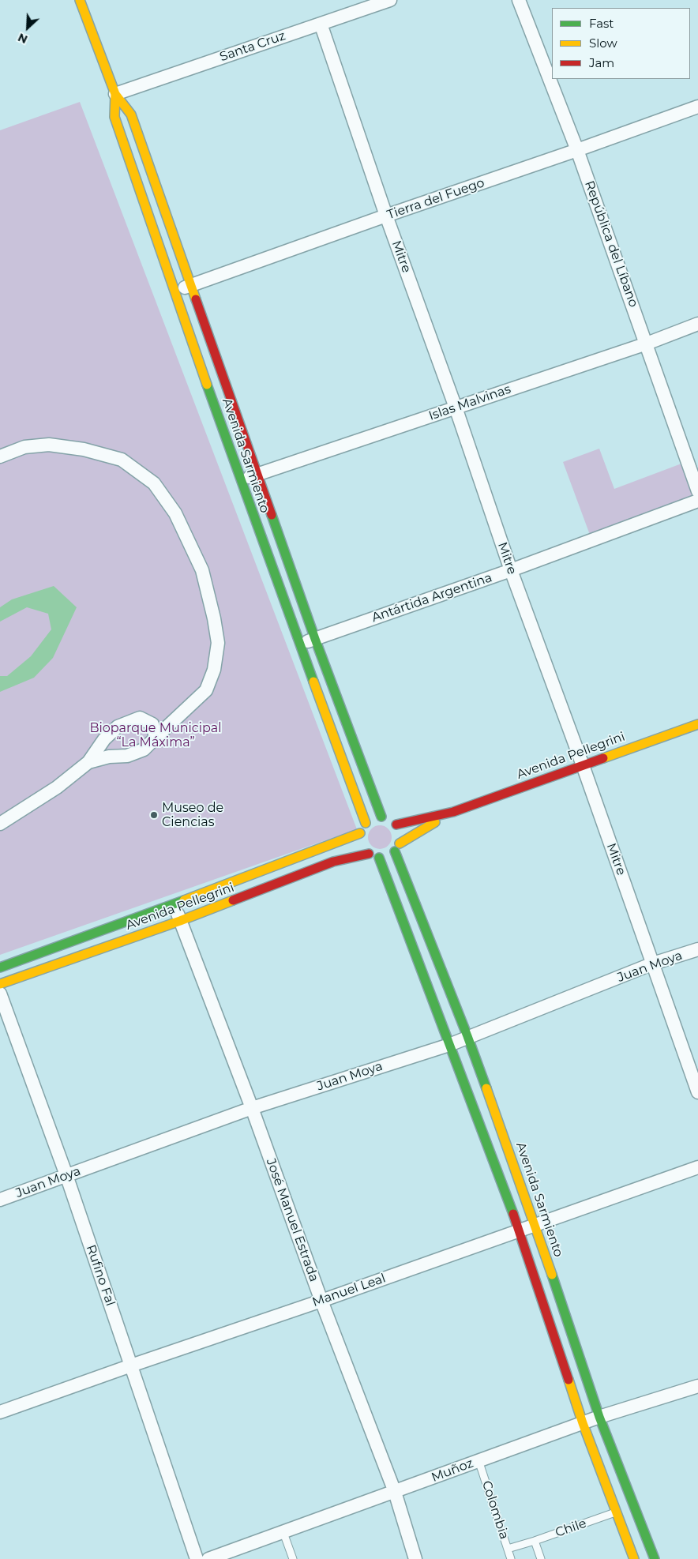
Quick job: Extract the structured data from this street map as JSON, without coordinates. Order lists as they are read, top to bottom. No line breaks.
{"streets":{"main road":["Avenida Sarmiento","Avenida Pellegrini"],"street":["Santa Cruz","Tierra del Fuego","República del Líbano","Mitre","Islas Malvinas","Antártida Argentina","Juan Moya","José Manuel Estrada","Rufino Fal","Manuel Leal","Muñoz"],"lane":["Colombia","Chile"]},"crossings":[["Santa Cruz","Mitre"],["Santa Cruz","Avenida Sarmiento"],["Tierra del Fuego","República del Líbano"],["Tierra del Fuego","Mitre"],["Tierra del Fuego","Avenida Sarmiento"],["República del Líbano","Islas Malvinas"],["Mitre","Islas Malvinas"],["Mitre","Antártida Argentina"],["Mitre","Avenida Pellegrini"],["Mitre","Juan Moya"],["Islas Malvinas","Avenida Sarmiento"],["Avenida Sarmiento","Antártida Argentina"],["Avenida Sarmiento","Avenida Pellegrini"],["Avenida Sarmiento","Juan Moya"],["Avenida Sarmiento","Manuel Leal"],["Avenida Sarmiento","Muñoz"],["Avenida Sarmiento","Chile"],["Avenida Pellegrini","José Manuel Estrada"],["Juan Moya","José Manuel Estrada"],["Juan Moya","Rufino Fal"],["José Manuel Estrada","Manuel Leal"],["José Manuel Estrada","Muñoz"],["Rufino Fal","Manuel Leal"],["Muñoz","Colombia"],["Colombia","Chile"]],"parks":["Bioparque Municipal “La Máxima”"],"places":["Museo de Ciencias"],"legend":["Fast","Slow","Jam"],"north":"bottom left"}
